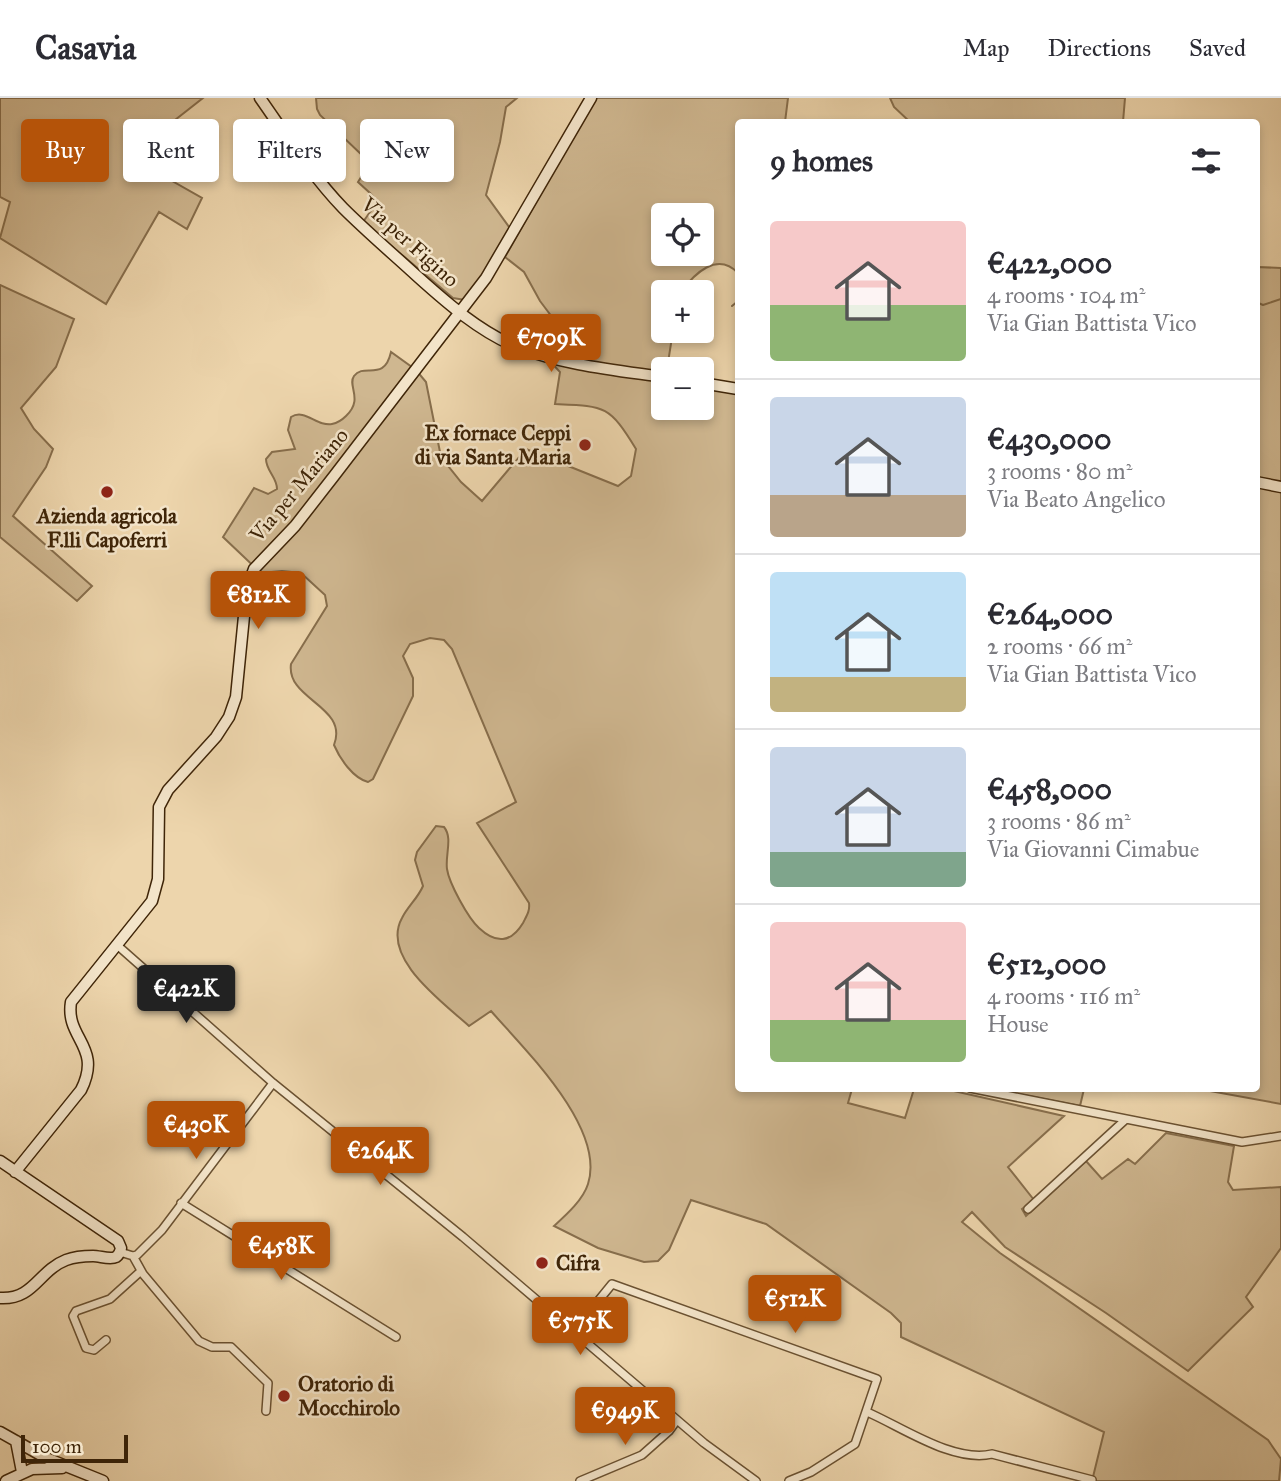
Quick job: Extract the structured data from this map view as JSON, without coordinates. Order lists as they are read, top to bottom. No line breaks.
{"streets":{"street":["Via per Figino","Via per Mariano"]},"crossings":[["Via per Figino","Via per Mariano"]],"places":["Ex fornace Ceppi di via Santa Maria","Azienda agricola F.lli Capoferri","Cifra","Oratorio di Mocchirolo"],"scale_bar":"100 m","page":{"header":"Casavia","nav":["Map","Directions","Saved"],"chip":["Buy","Rent","Filters","New"],"heading":"9 homes","map_buttons":["+","−"],"list":[{"name":"€422,000","note":"4 rooms · 104 m² · Via Gian Battista Vico"},{"name":"€430,000","note":"3 rooms · 80 m² · Via Beato Angelico"},{"name":"€264,000","note":"2 rooms · 66 m² · Via Gian Battista Vico"},{"name":"€458,000","note":"3 rooms · 86 m² · Via Giovanni Cimabue"},{"name":"€512,000","note":"4 rooms · 116 m² · House"}],"price":["€709K","€812K","€422K","€430K","€264K","€458K","€512K","€575K","€949K"],"scale":"100 m"}}
